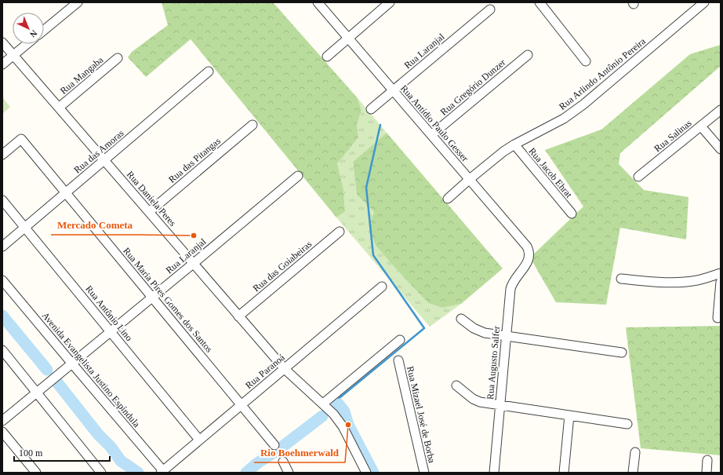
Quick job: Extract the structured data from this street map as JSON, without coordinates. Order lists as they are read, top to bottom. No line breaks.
{"streets":{"street":["Rua Laranjal","Rua Arlindo Antônio Pereira","Rua Mangaba","Rua Gregório Dunzer","Rua Antídio Paulo Gesser","Rua Salinas","Rua das Amoras","Rua das Pitangas","Rua Jacob Ehrat","Rua Daniela Peres","Rua das Goiabeiras","Rua Maria Pires Gomes dos Santos","Rua Antônio Lino","Rua Augusto Salfer","Avenida Evangelista Justino Espíndula","Rua Paranoá","Rua Mizael José de Borba"]},"crossings":[["Rua Laranjal","Rua Antídio Paulo Gesser"],["Rua Laranjal","Rua Daniela Peres"],["Rua Laranjal","Rua Maria Pires Gomes dos Santos"],["Rua Laranjal","Rua Antônio Lino"],["Rua Laranjal","Avenida Evangelista Justino Espíndula"],["Rua Arlindo Antônio Pereira","Rua Antídio Paulo Gesser"],["Rua Arlindo Antônio Pereira","Rua Jacob Ehrat"],["Rua Mangaba","Rua Daniela Peres"],["Rua Gregório Dunzer","Rua Antídio Paulo Gesser"],["Rua Antídio Paulo Gesser","Rua Augusto Salfer"],["Rua das Amoras","Rua Daniela Peres"],["Rua das Amoras","Rua Maria Pires Gomes dos Santos"],["Rua das Amoras","Rua Antônio Lino"],["Rua das Pitangas","Rua Daniela Peres"],["Rua Daniela Peres","Rua das Goiabeiras"],["Rua Daniela Peres","Rua Paranoá"],["Rua Maria Pires Gomes dos Santos","Rua Paranoá"],["Rua Antônio Lino","Rua Paranoá"],["Avenida Evangelista Justino Espíndula","Rua Paranoá"]],"places":["Mercado Cometa","Rio Boehmerwald"],"scale_bar":"100 m","north":"bottom right"}
